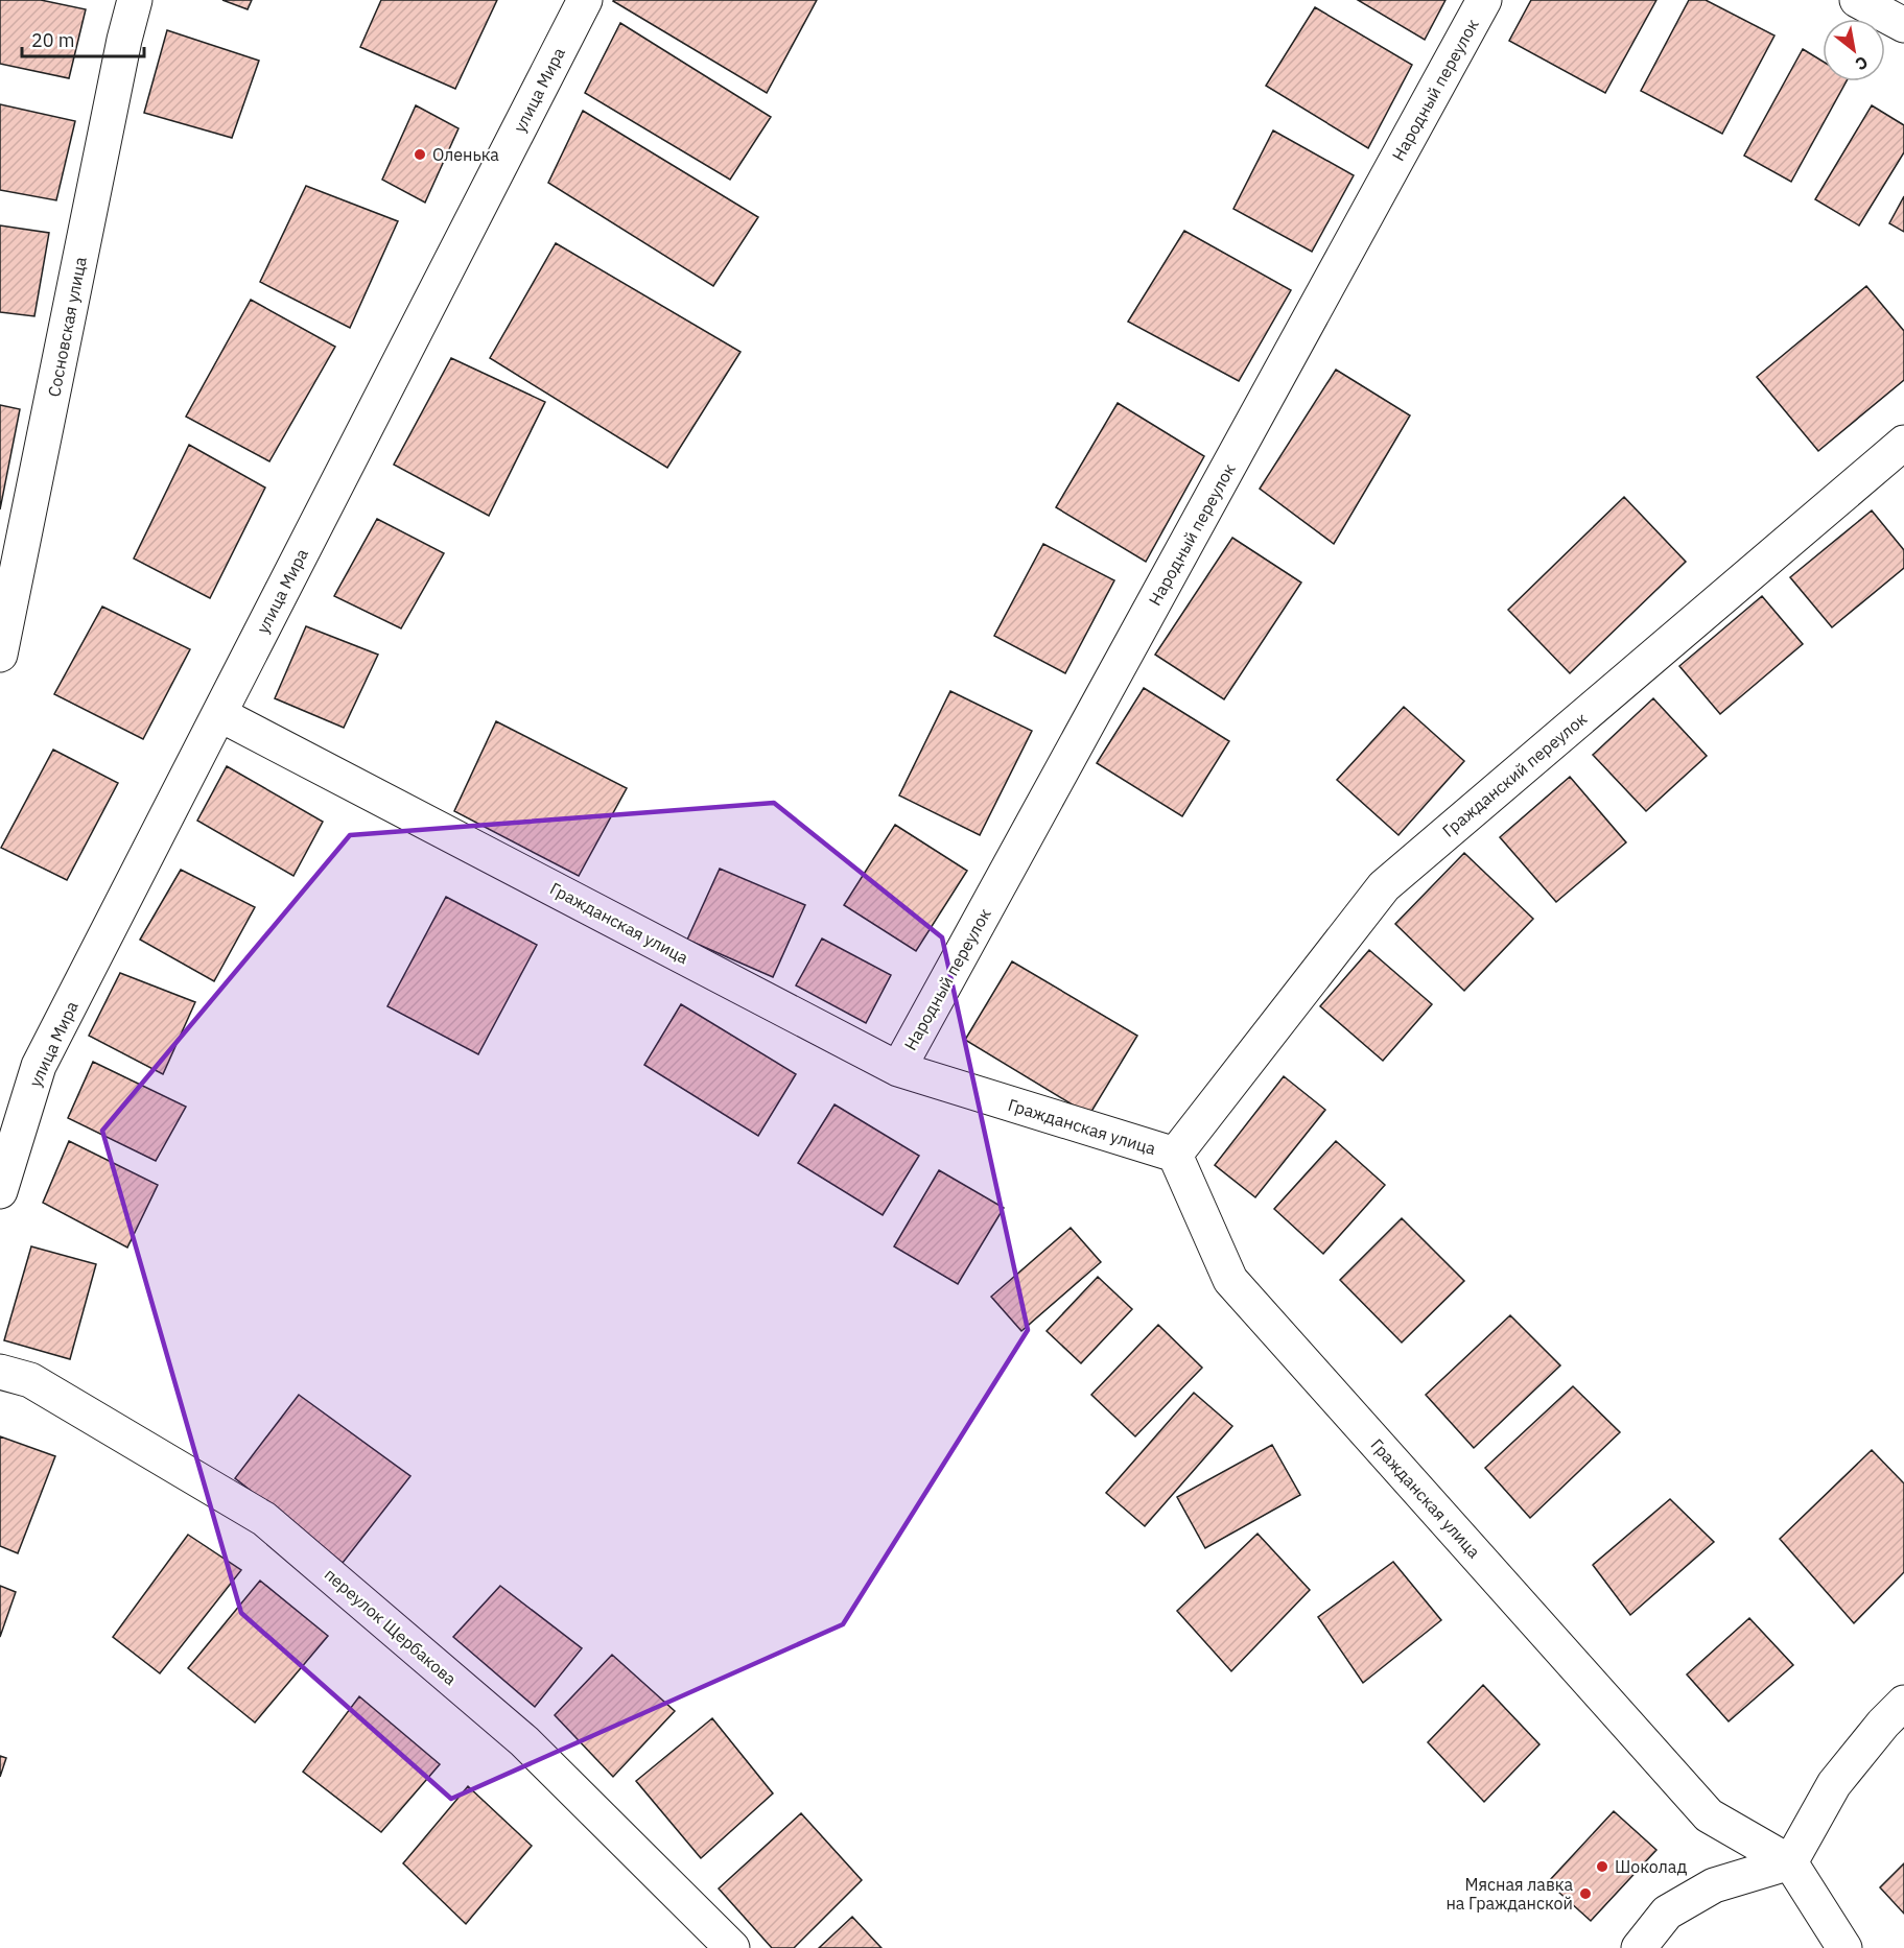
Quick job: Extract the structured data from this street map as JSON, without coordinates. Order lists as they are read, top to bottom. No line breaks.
{"streets":{"street":["улица Мира","Народный переулок","Сосновская улица","Гражданский переулок","Гражданская улица","переулок Щербакова"]},"crossings":[["улица Мира","Гражданская улица"],["Народный переулок","Гражданская улица"],["Гражданский переулок","Гражданская улица"]],"places":["Оленька","Шоколад","Мясная лавка на Гражданской"],"scale_bar":"20 m","north":"bottom right"}
